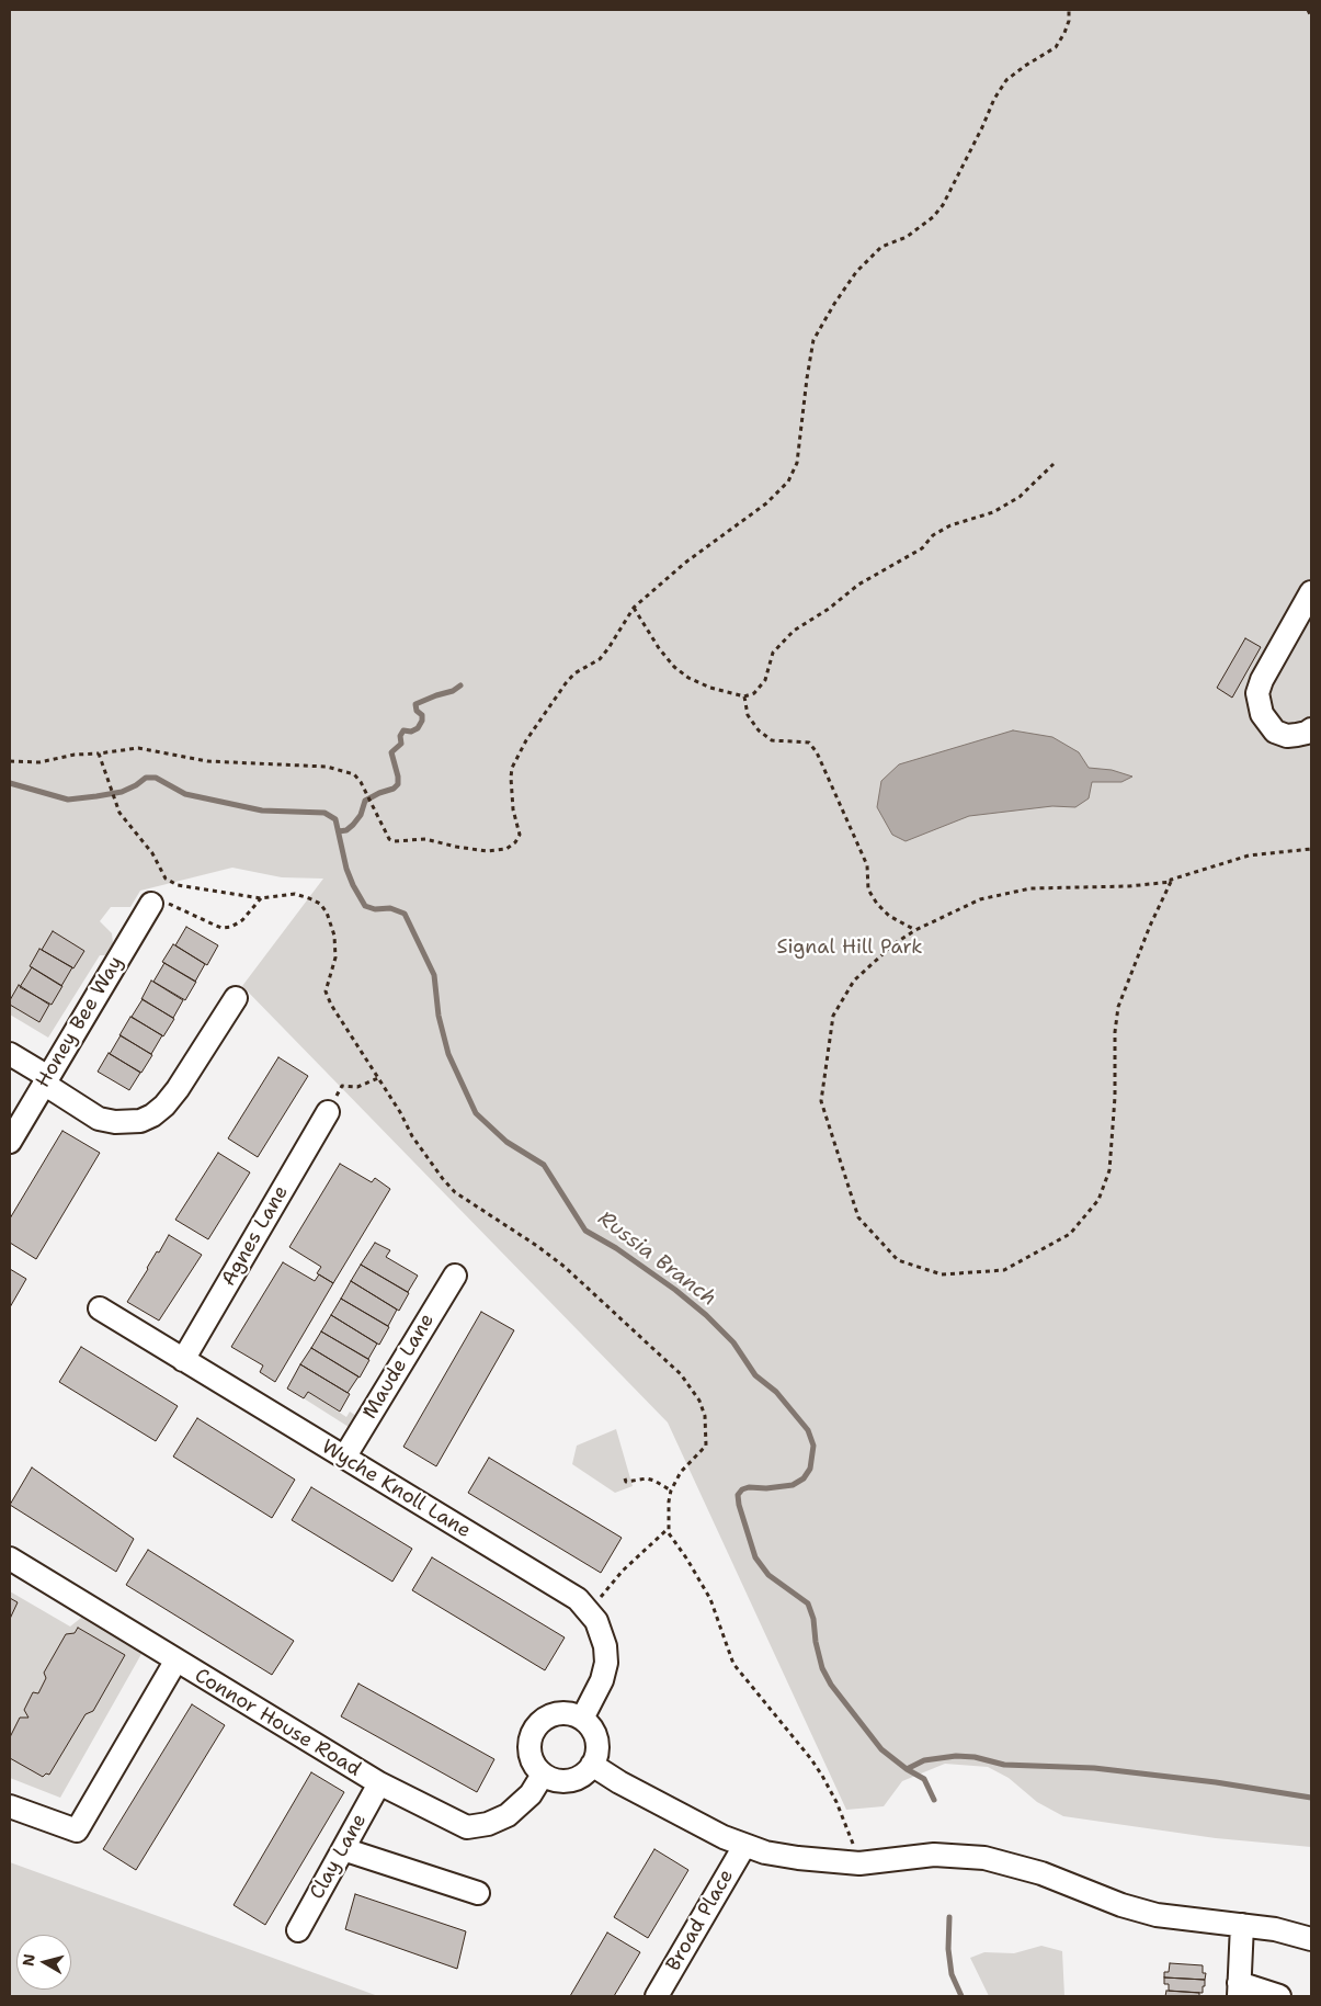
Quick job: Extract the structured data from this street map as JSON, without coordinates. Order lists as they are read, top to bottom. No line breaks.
{"streets":{"street":["Honey Bee Way","Agnes Lane","Maude Lane","Wyche Knoll Lane","Connor House Road","Clay Lane","Broad Place"]},"crossings":[["Agnes Lane","Wyche Knoll Lane"],["Maude Lane","Wyche Knoll Lane"],["Wyche Knoll Lane","Connor House Road"],["Connor House Road","Clay Lane"]],"water":["Russia Branch"],"parks":["Signal Hill Park"],"north":"left"}
